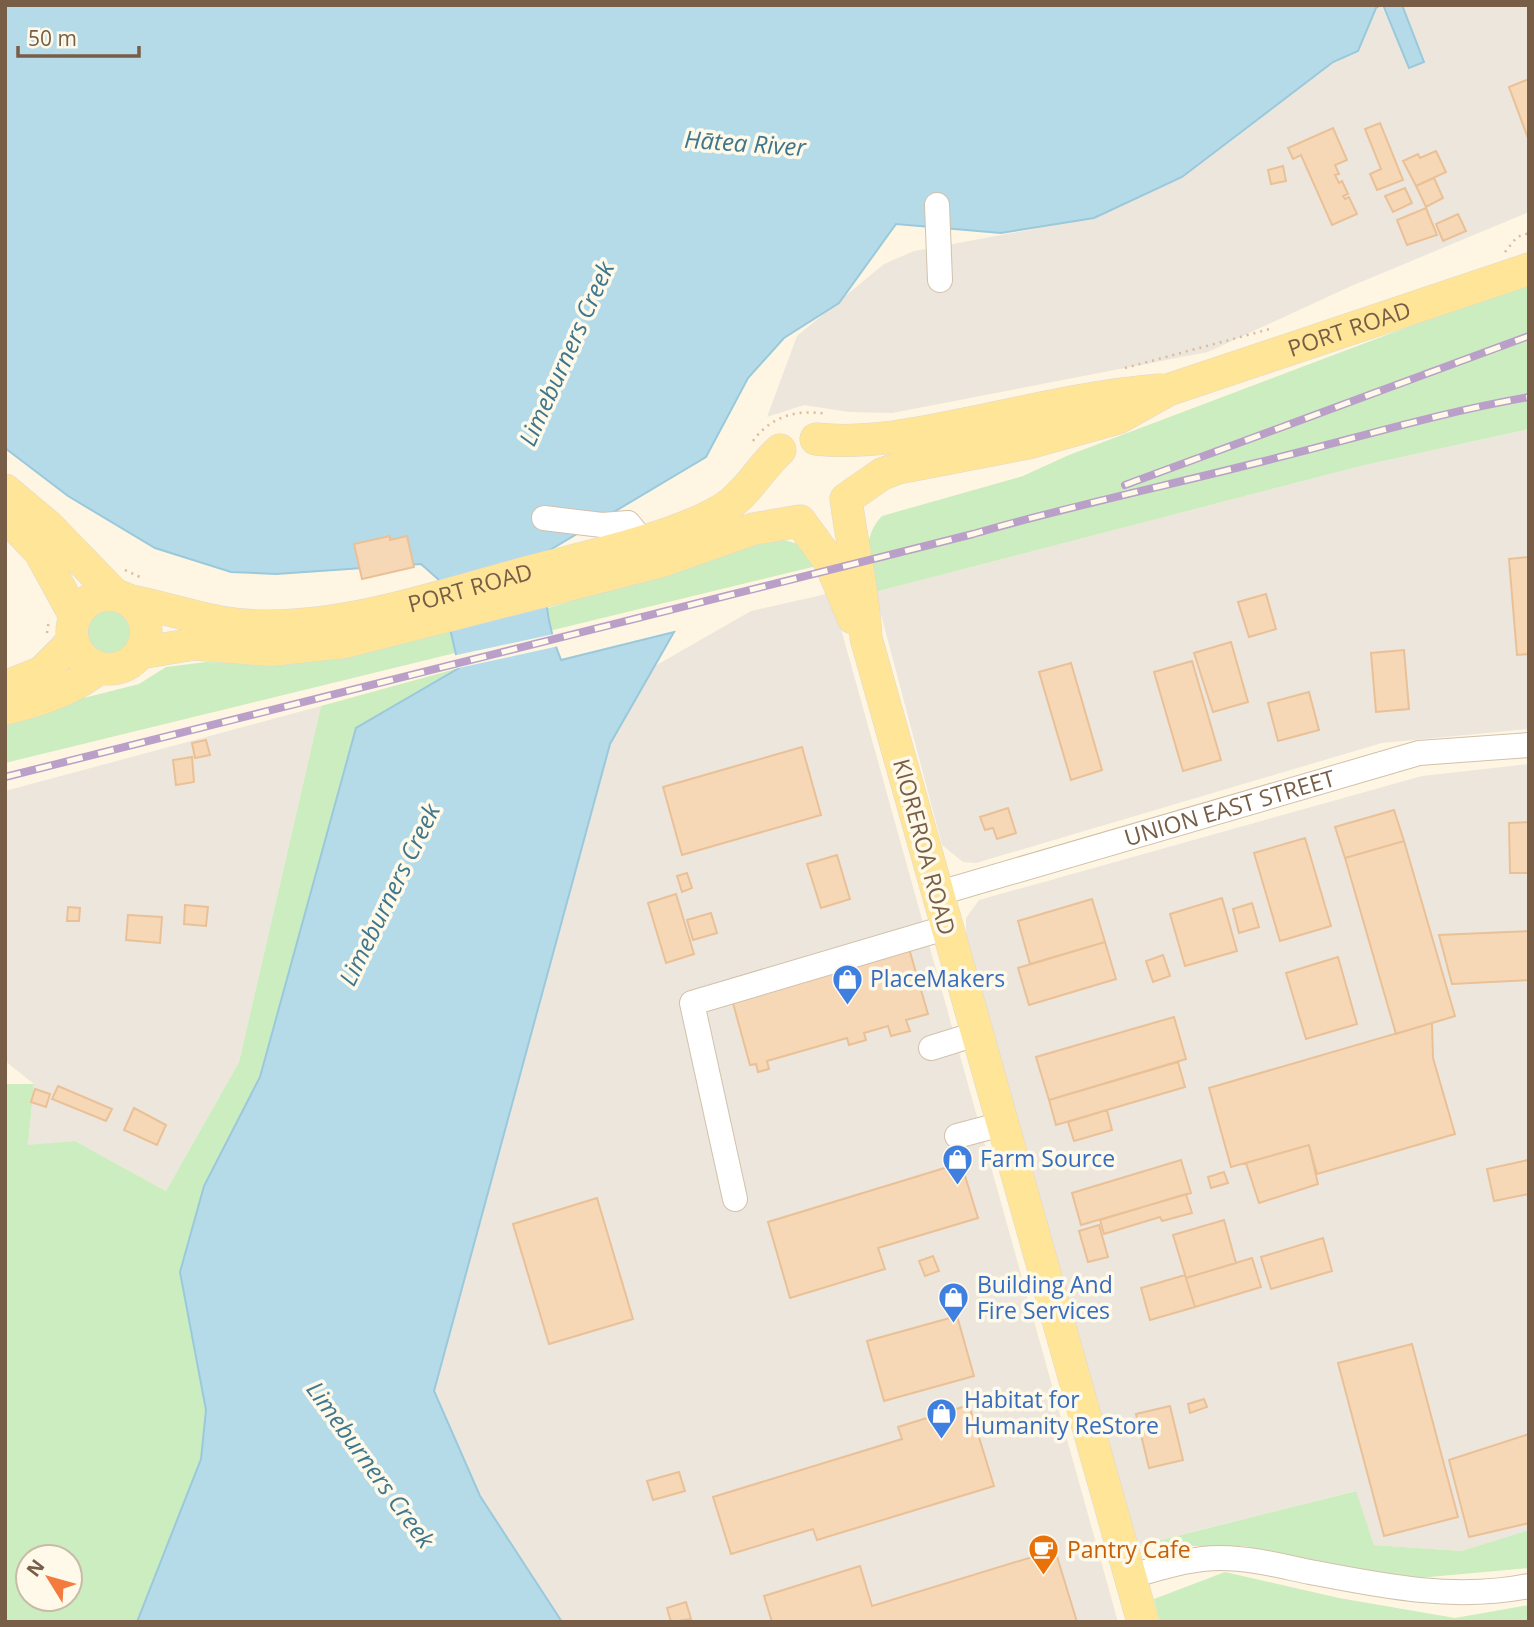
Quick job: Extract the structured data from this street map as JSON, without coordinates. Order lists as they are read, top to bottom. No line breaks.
{"streets":{"main road":["PORT ROAD","KIOREROA ROAD"],"street":["UNION EAST STREET"]},"crossings":[["PORT ROAD","KIOREROA ROAD"],["UNION EAST STREET","KIOREROA ROAD"]],"water":["Hātea River","Limeburners Creek"],"places":{"shop":["PlaceMakers","Farm Source","Building And Fire Services","Habitat for Humanity ReStore"],"cafe":["Pantry Cafe"]},"scale_bar":"50 m","north":"top left"}
